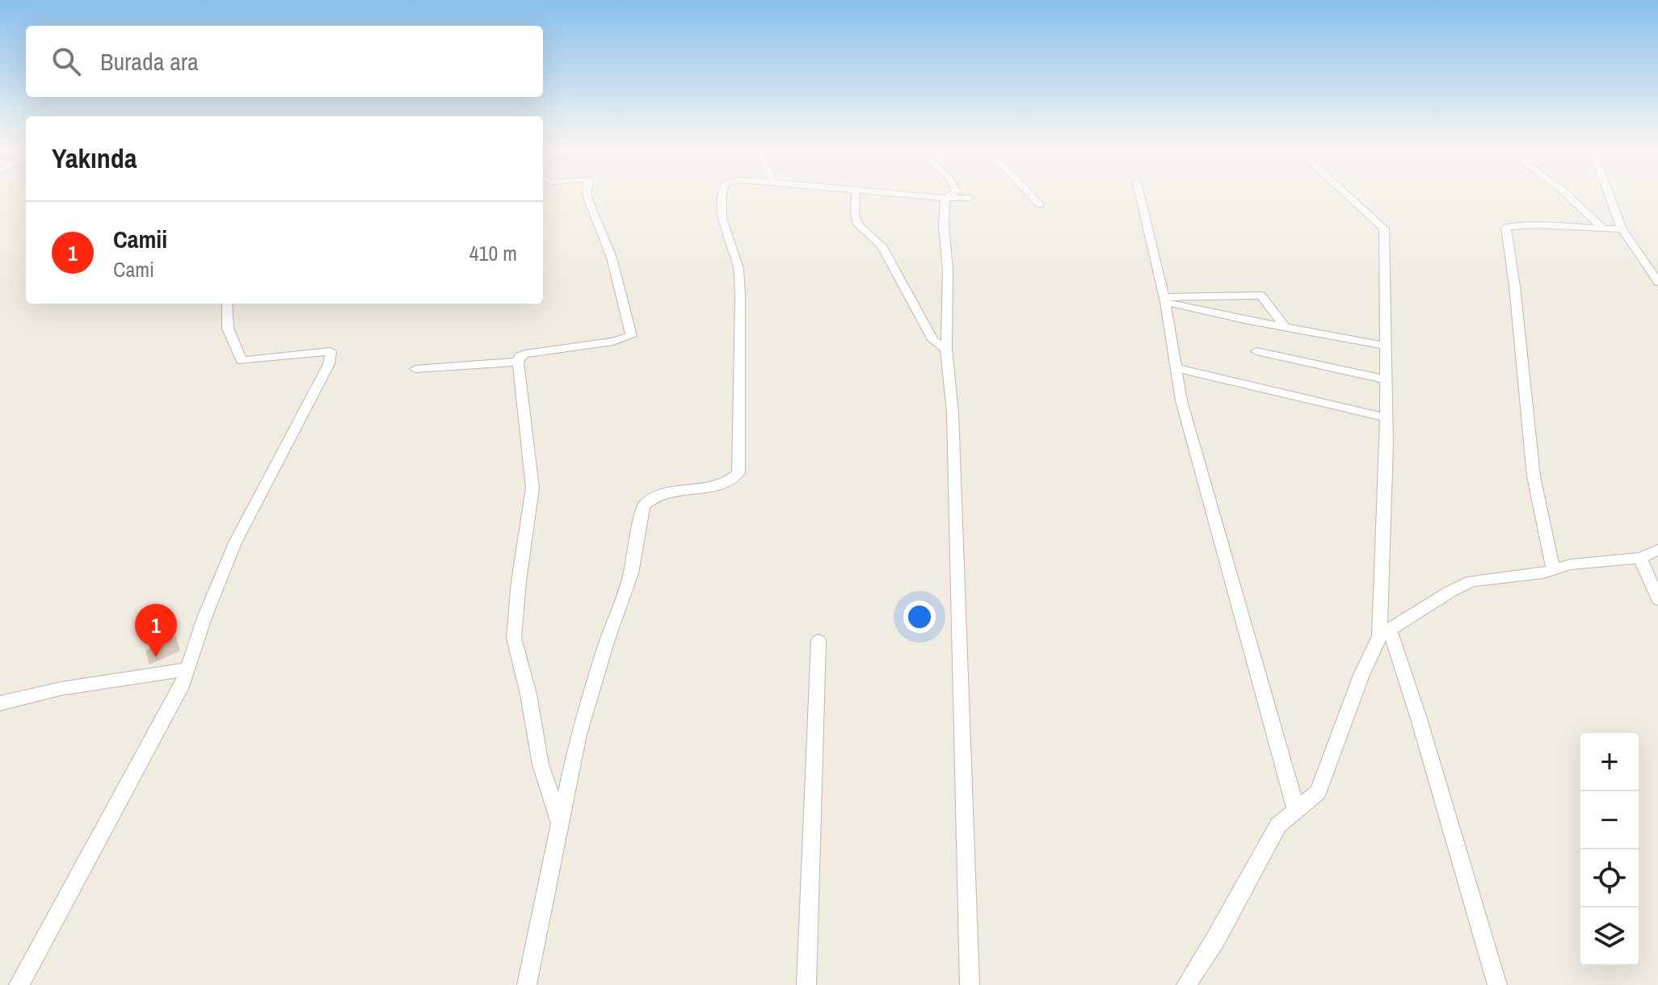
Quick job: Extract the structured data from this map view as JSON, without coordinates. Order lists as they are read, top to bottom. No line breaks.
{"page":{"search":"Burada ara","heading":"Yakında","list":[{"mark":"1","name":"Camii","note":"Cami","value":"410 m"}],"pins":"1","map_buttons":["+","−"]}}
